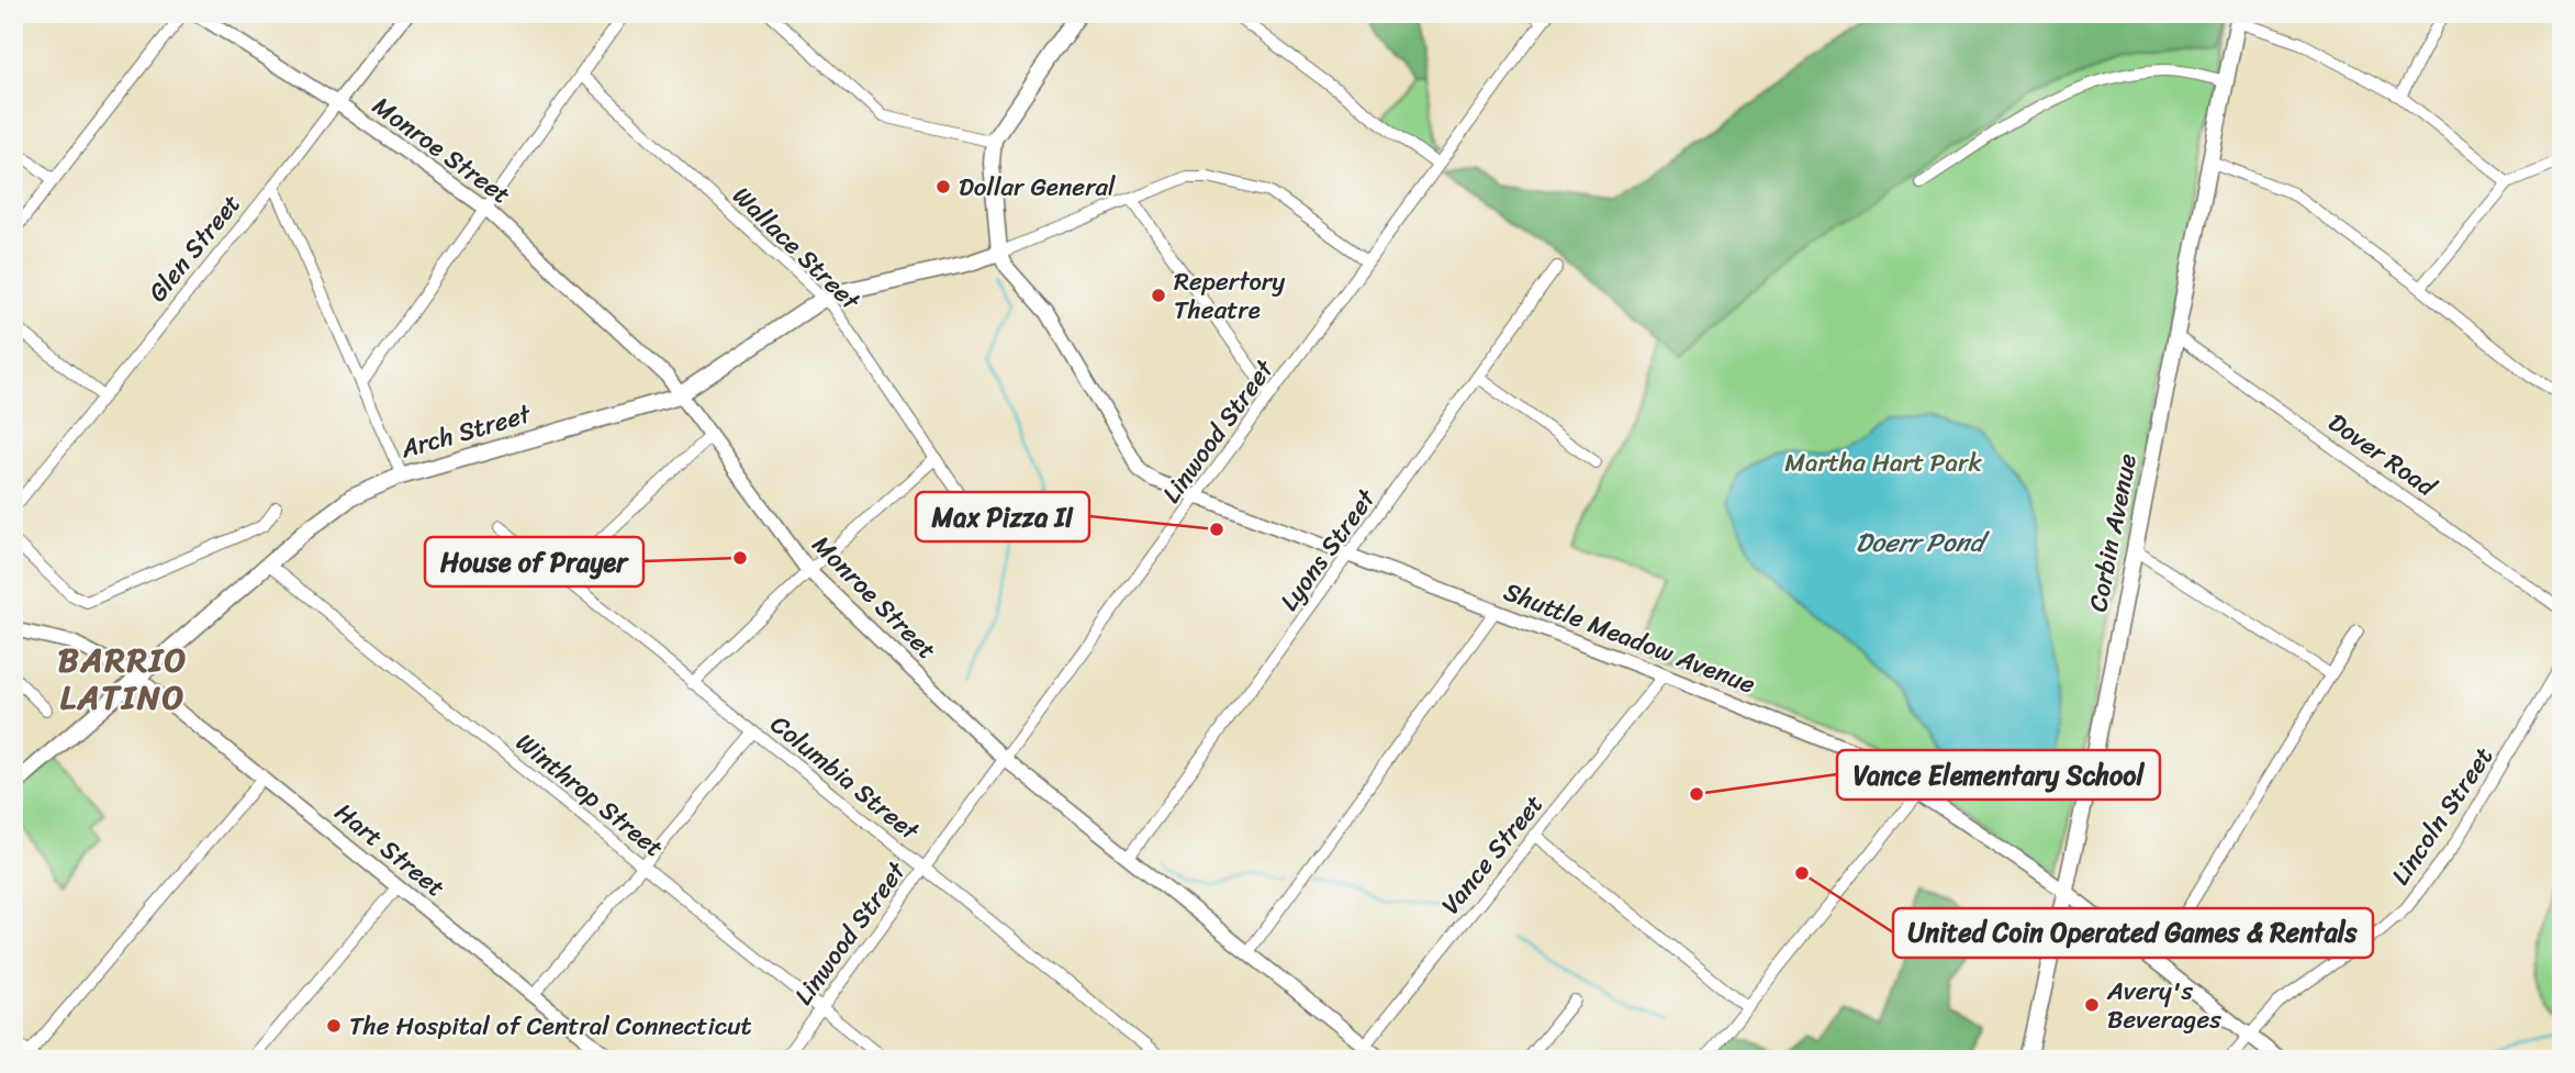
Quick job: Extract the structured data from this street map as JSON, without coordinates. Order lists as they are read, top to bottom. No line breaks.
{"streets":{"main road":["Arch Street","Corbin Avenue"],"street":["Monroe Street","Glen Street","Wallace Street","Linwood Street","Dover Road","Lyons Street","Shuttle Meadow Avenue","Columbia Street","Winthrop Street","Lincoln Street","Hart Street","Vance Street"]},"crossings":[["Monroe Street","Glen Street"],["Monroe Street","Arch Street"],["Monroe Street","Linwood Street"],["Monroe Street","Lyons Street"],["Monroe Street","Vance Street"],["Wallace Street","Arch Street"],["Arch Street","Shuttle Meadow Avenue"],["Arch Street","Winthrop Street"],["Arch Street","Hart Street"],["Linwood Street","Shuttle Meadow Avenue"],["Linwood Street","Columbia Street"],["Linwood Street","Winthrop Street"],["Dover Road","Corbin Avenue"],["Corbin Avenue","Shuttle Meadow Avenue"],["Lyons Street","Shuttle Meadow Avenue"],["Shuttle Meadow Avenue","Lincoln Street"],["Shuttle Meadow Avenue","Vance Street"]],"districts":["BARRIO LATINO"],"water":["Doerr Pond"],"parks":["Martha Hart Park"],"places":["Dollar General","Repertory Theatre","Max Pizza II","House of Prayer","Vance Elementary School","United Coin Operated Games & Rentals","Avery's Beverages","The Hospital of Central Connecticut"]}
